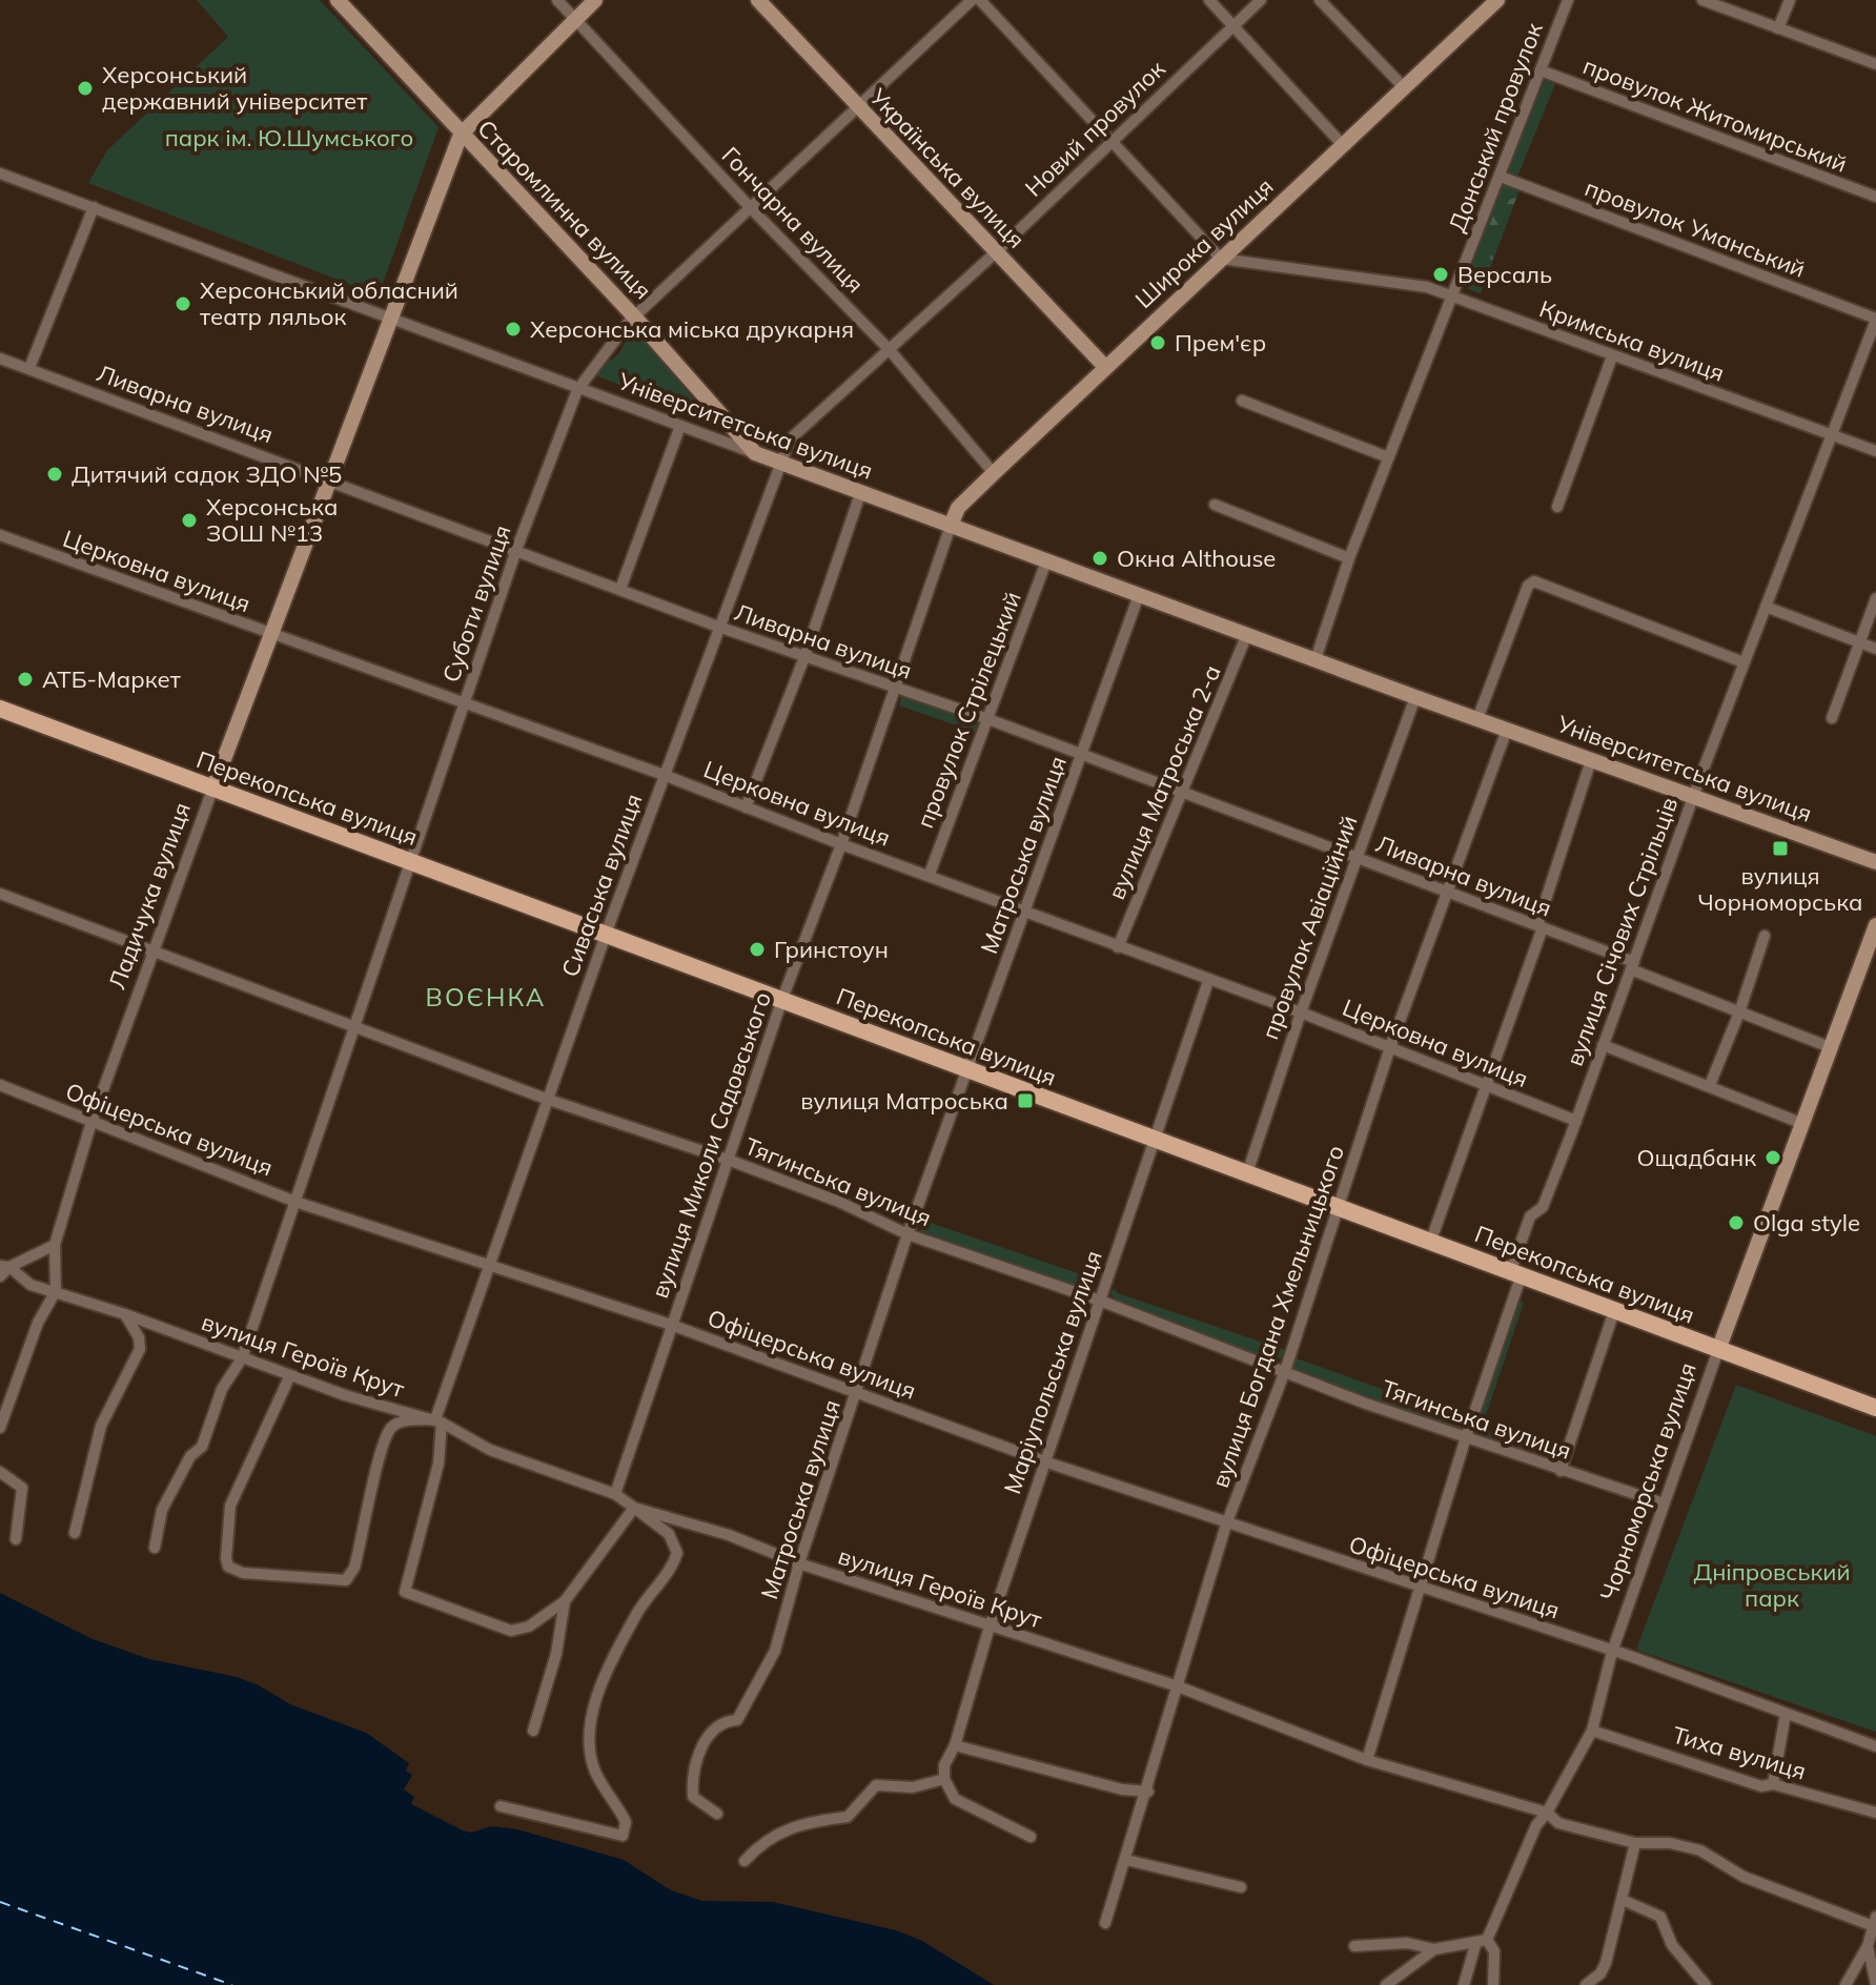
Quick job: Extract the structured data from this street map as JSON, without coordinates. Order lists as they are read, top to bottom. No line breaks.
{"streets":{"main road":["Перекопська вулиця"],"street":["провулок Житомирський","Донський провулок","Новий провулок","Українська вулиця","Старомлинна вулиця","Гончарна вулиця","провулок Уманський","Широка вулиця","Кримська вулиця","Ливарна вулиця","Університетська вулиця","Церковна вулиця","Суботи вулиця","провулок Стрілецький","вулиця Матроська 2-а","Матроська вулиця","Сиваська вулиця","Ладичука вулиця","провулок Авіаційний","вулиця Січових Стрільців","Офіцерська вулиця","вулиця Миколи Садовського","Тягинська вулиця","вулиця Богдана Хмельницького","вулиця Героїв Крут","Маріупольська вулиця","Чорноморська вулиця","Тиха вулиця"]},"crossings":[["провулок Житомирський","Донський провулок"],["Донський провулок","провулок Уманський"],["Донський провулок","Кримська вулиця"],["Донський провулок","Університетська вулиця"],["Новий провулок","Українська вулиця"],["Новий провулок","Гончарна вулиця"],["Новий провулок","Університетська вулиця"],["Новий провулок","Сиваська вулиця"],["Українська вулиця","Широка вулиця"],["Українська вулиця","Суботи вулиця"],["Старомлинна вулиця","Університетська вулиця"],["Старомлинна вулиця","Суботи вулиця"],["Старомлинна вулиця","Ладичука вулиця"],["Гончарна вулиця","Широка вулиця"],["Гончарна вулиця","Суботи вулиця"],["Гончарна вулиця","Ладичука вулиця"],["провулок Уманський","вулиця Січових Стрільців"],["Широка вулиця","Кримська вулиця"],["Широка вулиця","Університетська вулиця"],["Широка вулиця","вулиця Миколи Садовського"],["Кримська вулиця","вулиця Січових Стрільців"],["Ливарна вулиця","Суботи вулиця"],["Ливарна вулиця","провулок Стрілецький"],["Ливарна вулиця","вулиця Матроська 2-а"],["Ливарна вулиця","Матроська вулиця"],["Ливарна вулиця","Сиваська вулиця"],["Ливарна вулиця","Ладичука вулиця"],["Ливарна вулиця","провулок Авіаційний"],["Ливарна вулиця","вулиця Січових Стрільців"],["Ливарна вулиця","вулиця Миколи Садовського"],["Ливарна вулиця","вулиця Богдана Хмельницького"],["Ливарна вулиця","Чорноморська вулиця"],["Університетська вулиця","Суботи вулиця"],["Університетська вулиця","провулок Стрілецький"],["Університетська вулиця","вулиця Матроська 2-а"],["Університетська вулиця","Матроська вулиця"],["Університетська вулиця","Сиваська вулиця"],["Університетська вулиця","Ладичука вулиця"],["Університетська вулиця","провулок Авіаційний"],["Університетська вулиця","вулиця Січових Стрільців"],["Університетська вулиця","вулиця Миколи Садовського"],["Університетська вулиця","вулиця Богдана Хмельницького"],["Церковна вулиця","Суботи вулиця"],["Церковна вулиця","провулок Стрілецький"],["Церковна вулиця","вулиця Матроська 2-а"],["Церковна вулиця","Матроська вулиця"],["Церковна вулиця","Сиваська вулиця"],["Церковна вулиця","Ладичука вулиця"],["Церковна вулиця","провулок Авіаційний"],["Церковна вулиця","вулиця Січових Стрільців"],["Церковна вулиця","вулиця Миколи Садовського"],["Церковна вулиця","вулиця Богдана Хмельницького"],["Церковна вулиця","Маріупольська вулиця"],["Суботи вулиця","Перекопська вулиця"],["Суботи вулиця","Офіцерська вулиця"],["Суботи вулиця","Тягинська вулиця"],["Суботи вулиця","вулиця Героїв Крут"],["Перекопська вулиця","Матроська вулиця"],["Перекопська вулиця","Сиваська вулиця"],["Перекопська вулиця","Ладичука вулиця"],["Перекопська вулиця","провулок Авіаційний"],["Перекопська вулиця","вулиця Січових Стрільців"],["Перекопська вулиця","вулиця Миколи Садовського"],["Перекопська вулиця","вулиця Богдана Хмельницького"],["Перекопська вулиця","Маріупольська вулиця"],["Перекопська вулиця","Чорноморська вулиця"],["Матроська вулиця","Офіцерська вулиця"],["Матроська вулиця","Тягинська вулиця"],["Матроська вулиця","вулиця Героїв Крут"],["Сиваська вулиця","Офіцерська вулиця"],["Сиваська вулиця","Тягинська вулиця"],["Сиваська вулиця","вулиця Героїв Крут"],["Ладичука вулиця","Офіцерська вулиця"],["Ладичука вулиця","Тягинська вулиця"],["Ладичука вулиця","вулиця Героїв Крут"],["вулиця Січових Стрільців","Офіцерська вулиця"],["вулиця Січових Стрільців","Тягинська вулиця"],["вулиця Січових Стрільців","вулиця Героїв Крут"],["Офіцерська вулиця","вулиця Миколи Садовського"],["Офіцерська вулиця","вулиця Богдана Хмельницького"],["Офіцерська вулиця","Маріупольська вулиця"],["Офіцерська вулиця","Чорноморська вулиця"],["Офіцерська вулиця","Тиха вулиця"],["вулиця Миколи Садовського","Тягинська вулиця"],["вулиця Миколи Садовського","вулиця Героїв Крут"],["Тягинська вулиця","вулиця Богдана Хмельницького"],["Тягинська вулиця","Маріупольська вулиця"],["Тягинська вулиця","Чорноморська вулиця"],["вулиця Богдана Хмельницького","вулиця Героїв Крут"],["вулиця Героїв Крут","Маріупольська вулиця"],["вулиця Героїв Крут","Чорноморська вулиця"],["Чорноморська вулиця","Тиха вулиця"]],"districts":["ВОЄНКА"],"parks":["парк ім. Ю.Шумського","Дніпровський парк"],"places":{"other":["Херсонський державний університет","Версаль","Херсонський обласний театр ляльок","Херсонська міська друкарня","Прем'єр","Дитячий садок ЗДО №5","Херсонська ЗОШ №13","Окна Althouse","АТБ-Маркет","Гринстоун","Ощадбанк","Olga style"],"transit":["вулиця Чорноморська","вулиця Матроська"]}}
